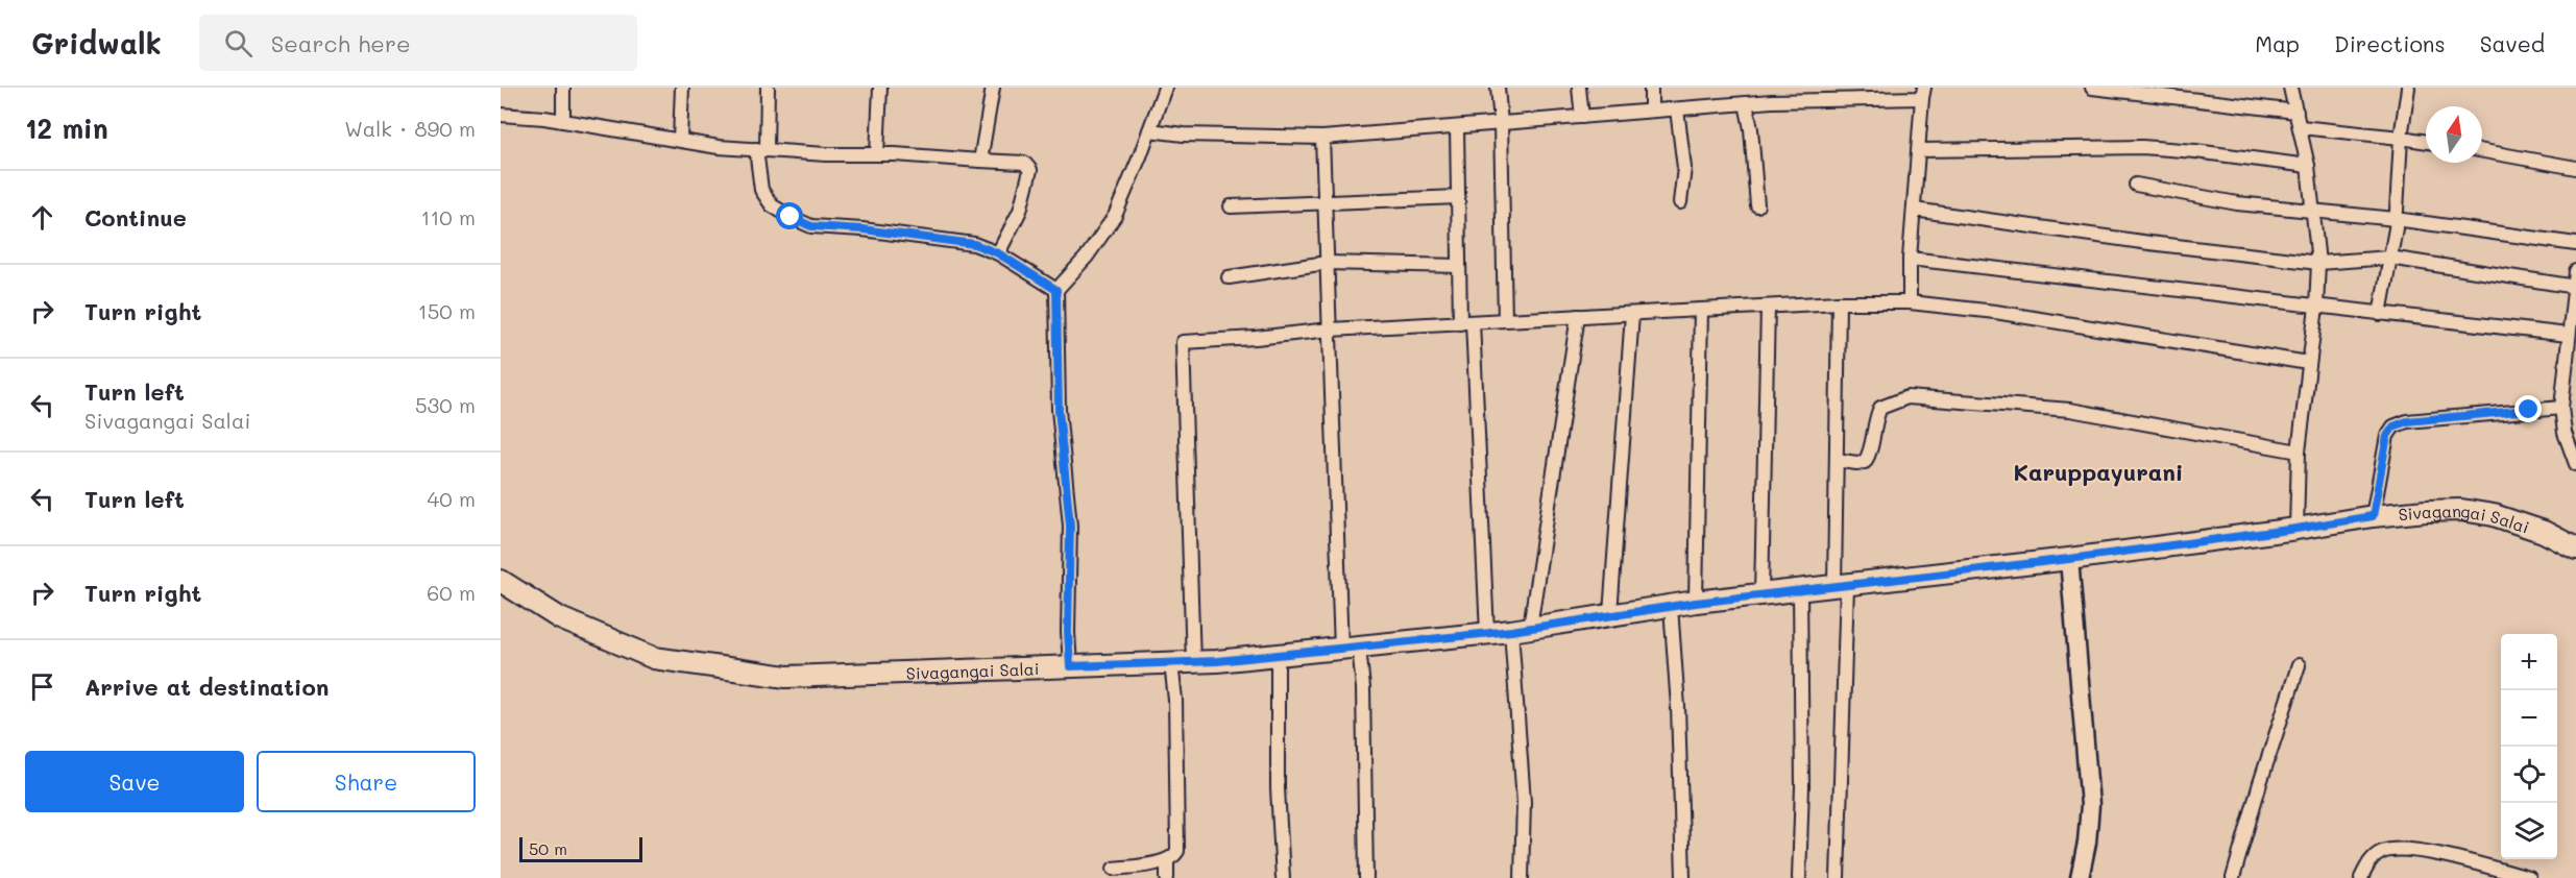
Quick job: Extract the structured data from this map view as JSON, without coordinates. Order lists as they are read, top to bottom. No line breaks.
{"streets":{"main road":["Sivagangai Salai"]},"districts":["Karuppayurani"],"scale_bar":"50 m","north":"top","page":{"header":"Gridwalk","search":"Search here","nav":["Map","Directions","Saved"],"heading":["12 min","Walk · 890 m"],"list":[["Continue","110 m"],["Turn right","150 m"],["Turn left","Sivagangai Salai","530 m"],["Turn left","40 m"],["Turn right","60 m"],"Arrive at destination"],"map_buttons":["+","−"],"buttons":["Save","Share"],"scale":"50 m"}}
